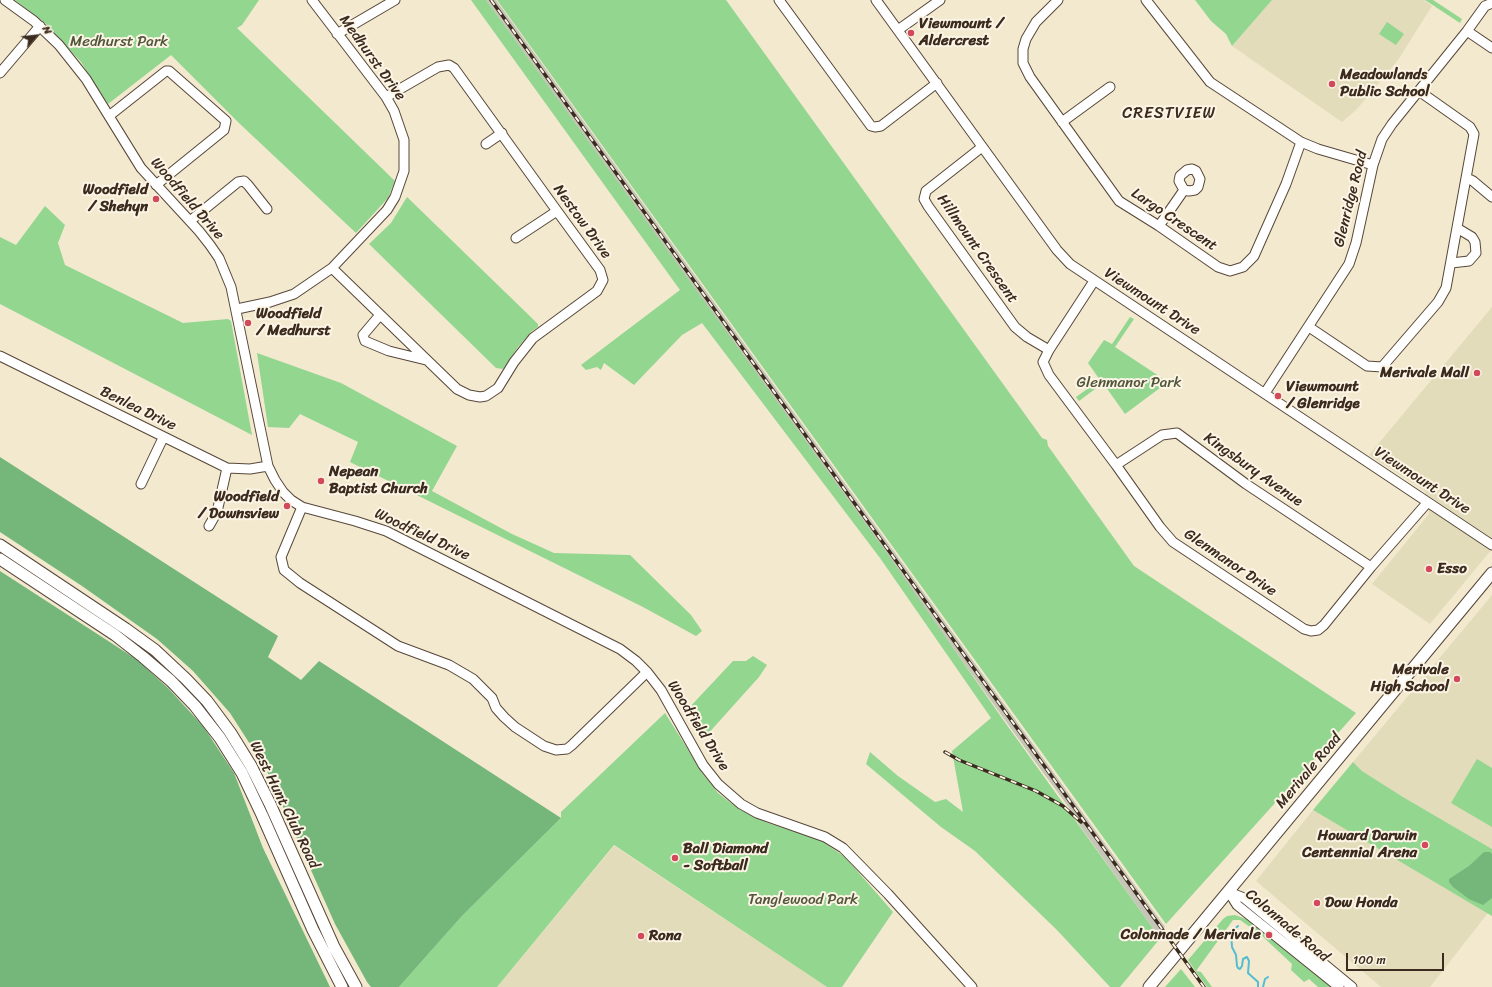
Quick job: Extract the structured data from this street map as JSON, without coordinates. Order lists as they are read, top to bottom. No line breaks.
{"streets":{"main road":["Merivale Road","West Hunt Club Road"],"street":["Medhurst Drive","Woodfield Drive","Glenridge Road","Largo Crescent","Nestow Drive","Hillmount Crescent","Viewmount Drive","Benlea Drive","Kingsbury Avenue","Glenmanor Drive","Colonnade Road"]},"crossings":[["Medhurst Drive","Woodfield Drive"],["Medhurst Drive","Nestow Drive"],["Woodfield Drive","Benlea Drive"],["Glenridge Road","Viewmount Drive"],["Hillmount Crescent","Viewmount Drive"],["Hillmount Crescent","Glenmanor Drive"],["Viewmount Drive","Glenmanor Drive"],["Kingsbury Avenue","Glenmanor Drive"],["Merivale Road","Colonnade Road"]],"districts":["CRESTVIEW"],"parks":["Medhurst Park","Glenmanor Park","Tanglewood Park"],"places":["Viewmount / Aldercrest","Meadowlands Public School","Woodfield / Shehyn","Woodfield / Medhurst","Merivale Mall","Viewmount / Glenridge","Nepean Baptist Church","Woodfield / Downsview","Esso","Merivale High School","Howard Darwin Centennial Arena","Ball Diamond - Softball","Dow Honda","Colonnade / Merivale","Rona"],"scale_bar":"100 m","north":"top right"}
